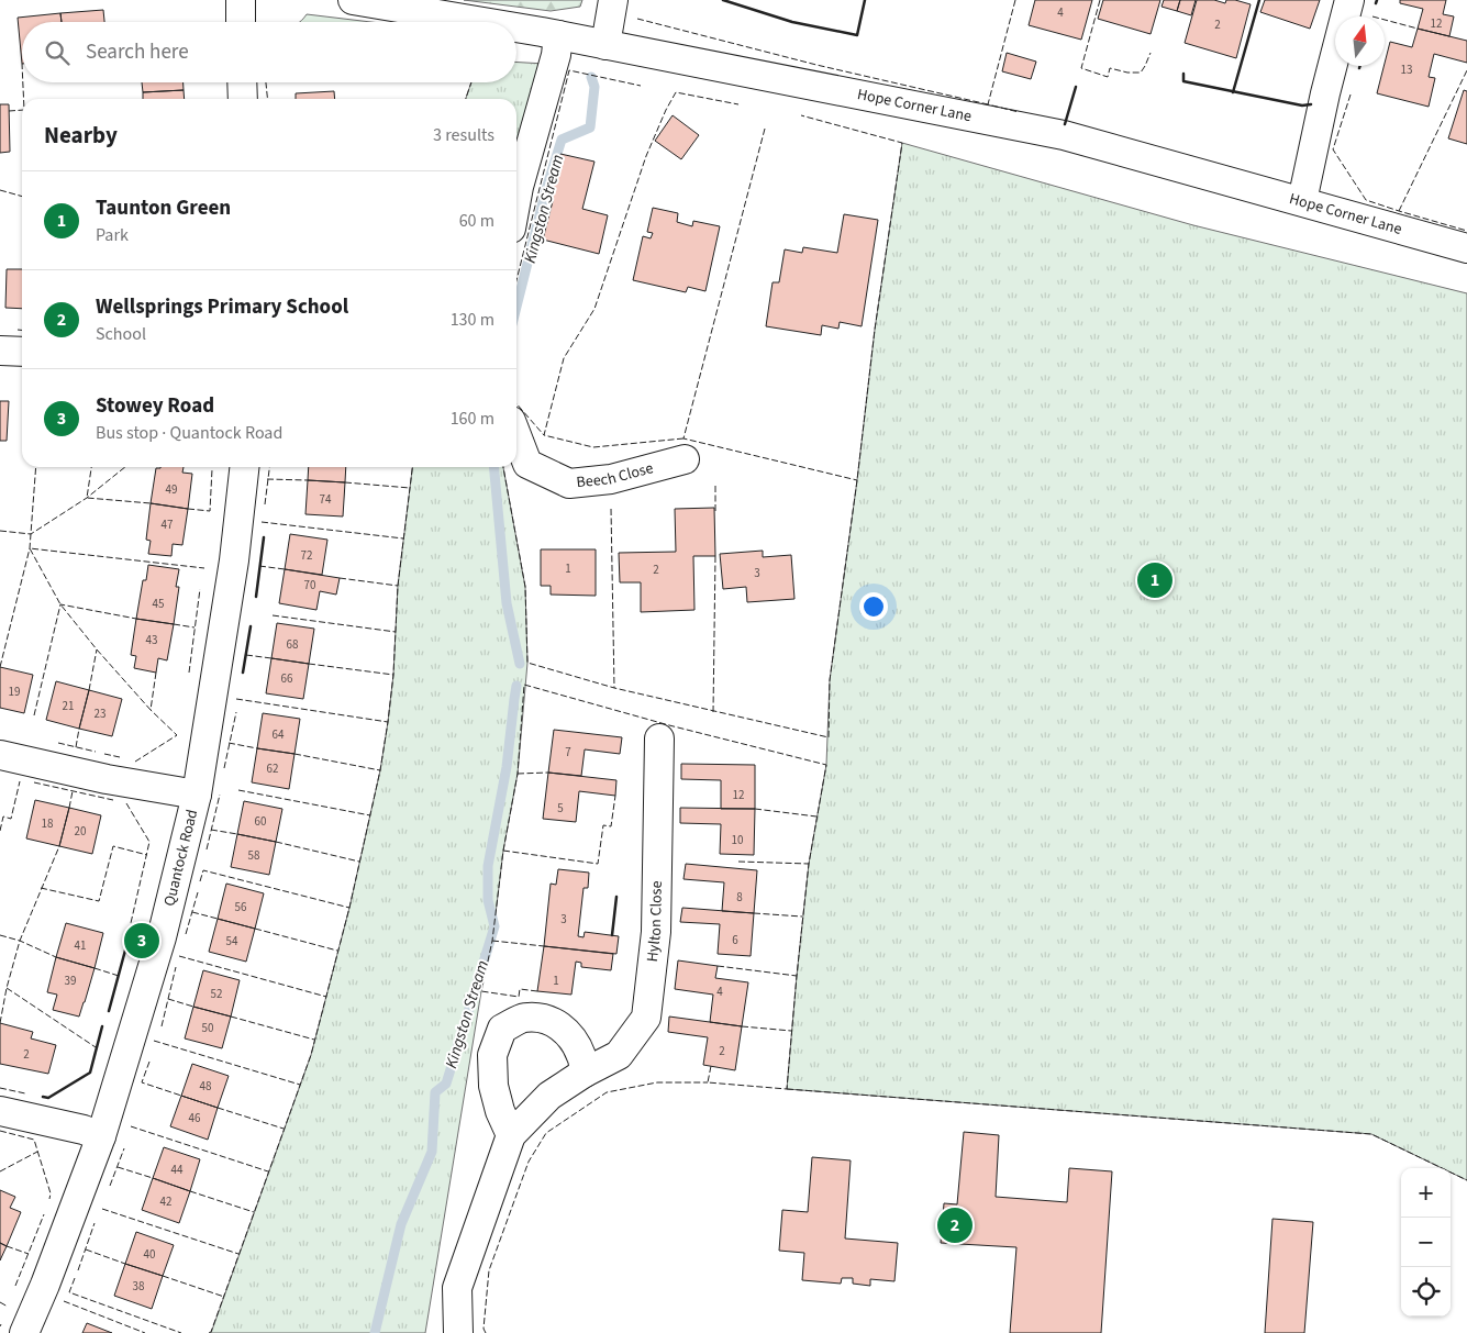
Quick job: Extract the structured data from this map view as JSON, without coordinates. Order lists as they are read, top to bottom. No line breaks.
{"streets":{"street":["Hope Corner Lane","Beech Close","Quantock Road","Hylton Close"]},"water":["Kingston Stream"],"house_numbers":["4","12","2","13","49","74","47","72","1","2","3","70","45","43","68","66","19","21","23","64","7","62","12","5","60","18","20","10","58","8","56","3","6","54","41","39","1","4","52","50","2","2","48","46","44","42","40","38"],"north":"top","page":{"search":"Search here","heading":["Nearby","3 results"],"list":[{"mark":"1","name":"Taunton Green","note":"Park","value":"60 m"},{"mark":"2","name":"Wellsprings Primary School","note":"School","value":"130 m"},{"mark":"3","name":"Stowey Road","note":"Bus stop · Quantock Road","value":"160 m"}],"pins":["1","3","2"],"map_buttons":["+","−"]}}
